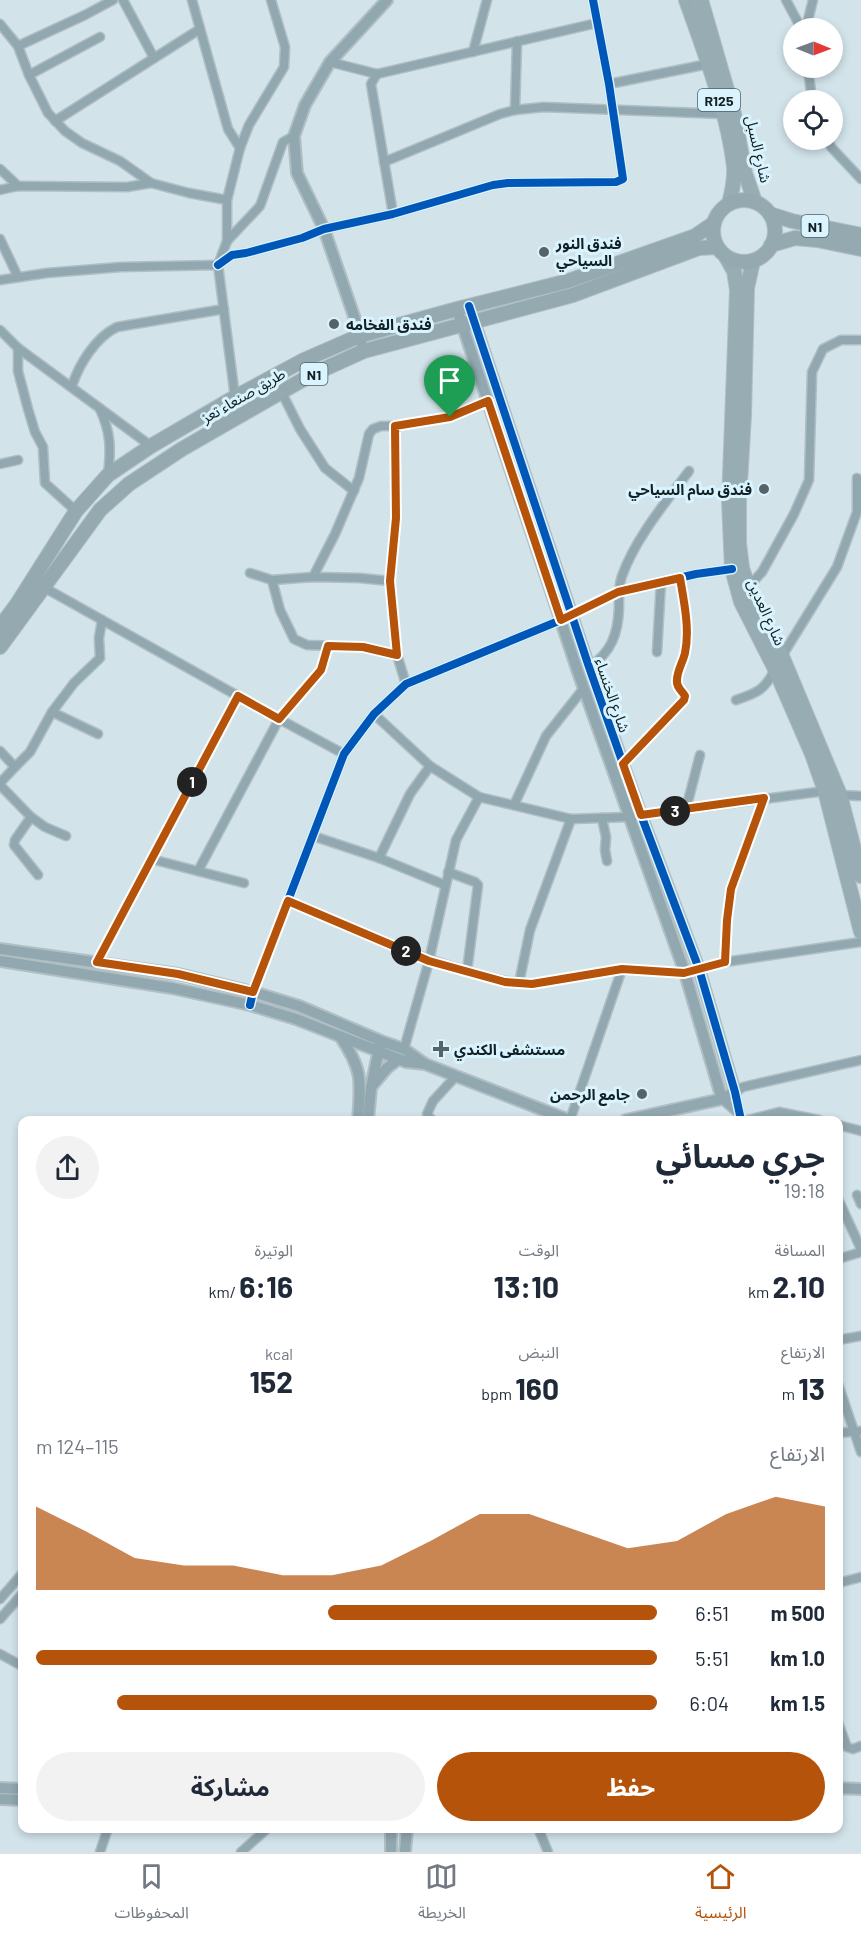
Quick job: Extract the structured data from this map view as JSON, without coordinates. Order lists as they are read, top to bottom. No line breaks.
{"streets":{"highway":["N1","طريق صنعاء تعز"],"main road":["R125","شارع السبل","شارع العدين"],"street":["شارع الخنساء"]},"crossings":[["شارع السبل","N1"],["شارع السبل","طريق صنعاء تعز"],["شارع السبل","شارع العدين"],["N1","طريق صنعاء تعز"],["N1","شارع العدين"],["طريق صنعاء تعز","شارع العدين"],["طريق صنعاء تعز","شارع الخنساء"]],"places":{"other":["فندق النور السياحي","فندق الفخامه","فندق سام السياحي","جامع الرحمن"],"health":["مستشفى الكندي"]},"north":"right","page":{"pins":["1","3","2"],"heading":["جري مسائي","19:18"],"stats":[["المسافة","2.10 km"],["الوقت","13:10"],["الوتيرة","6:16 /km"],["الارتفاع","13 m"],["النبض","160 bpm"],["kcal","152"]],"chart":["الارتفاع","115–124 m"],"list":[{"name":"500 m","note":"6:51"},{"name":"1.0 km","note":"5:51"},{"name":"1.5 km","note":"6:04"}],"buttons":["حفظ","مشاركة"],"tabs":["الرئيسية","الخريطة","المحفوظات"]}}
